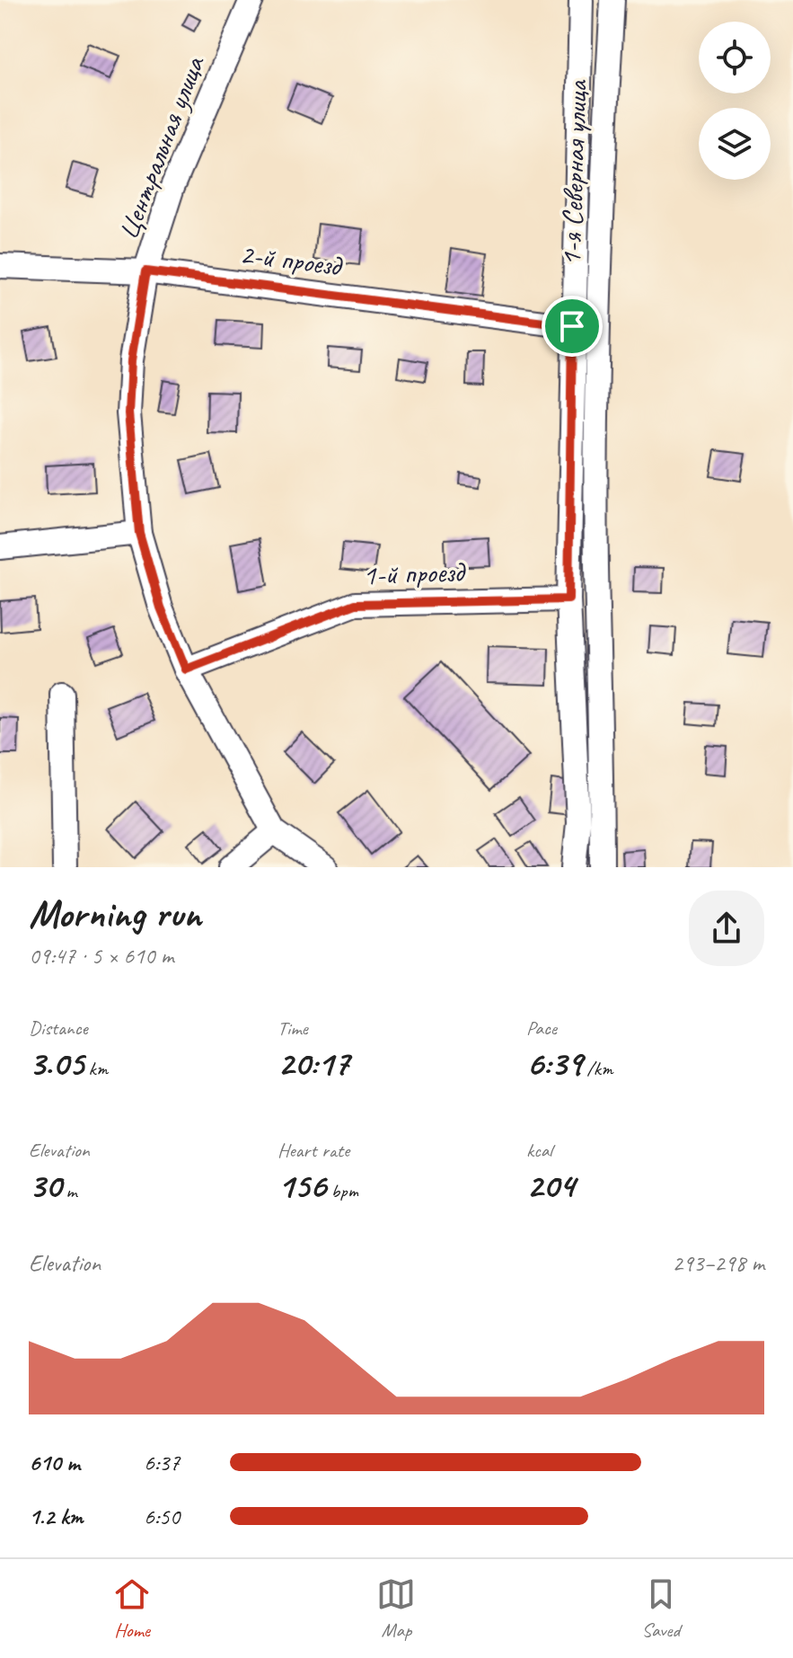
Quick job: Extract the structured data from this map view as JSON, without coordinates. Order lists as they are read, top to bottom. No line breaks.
{"streets":{"street":["Центральная улица","1-я Северная улица","2-й проезд","1-й проезд"]},"crossings":[["Центральная улица","2-й проезд"],["Центральная улица","1-й проезд"]],"page":{"heading":["Morning run","09:47 · 5 × 610 m"],"stats":[["Distance","3.05 km"],["Time","20:17"],["Pace","6:39 /km"],["Elevation","30 m"],["Heart rate","156 bpm"],["kcal","204"]],"chart":["Elevation","293–298 m"],"list":[{"name":"610 m","note":"6:37"},{"name":"1.2 km","note":"6:50"}],"tabs":["Home","Map","Saved"]}}
